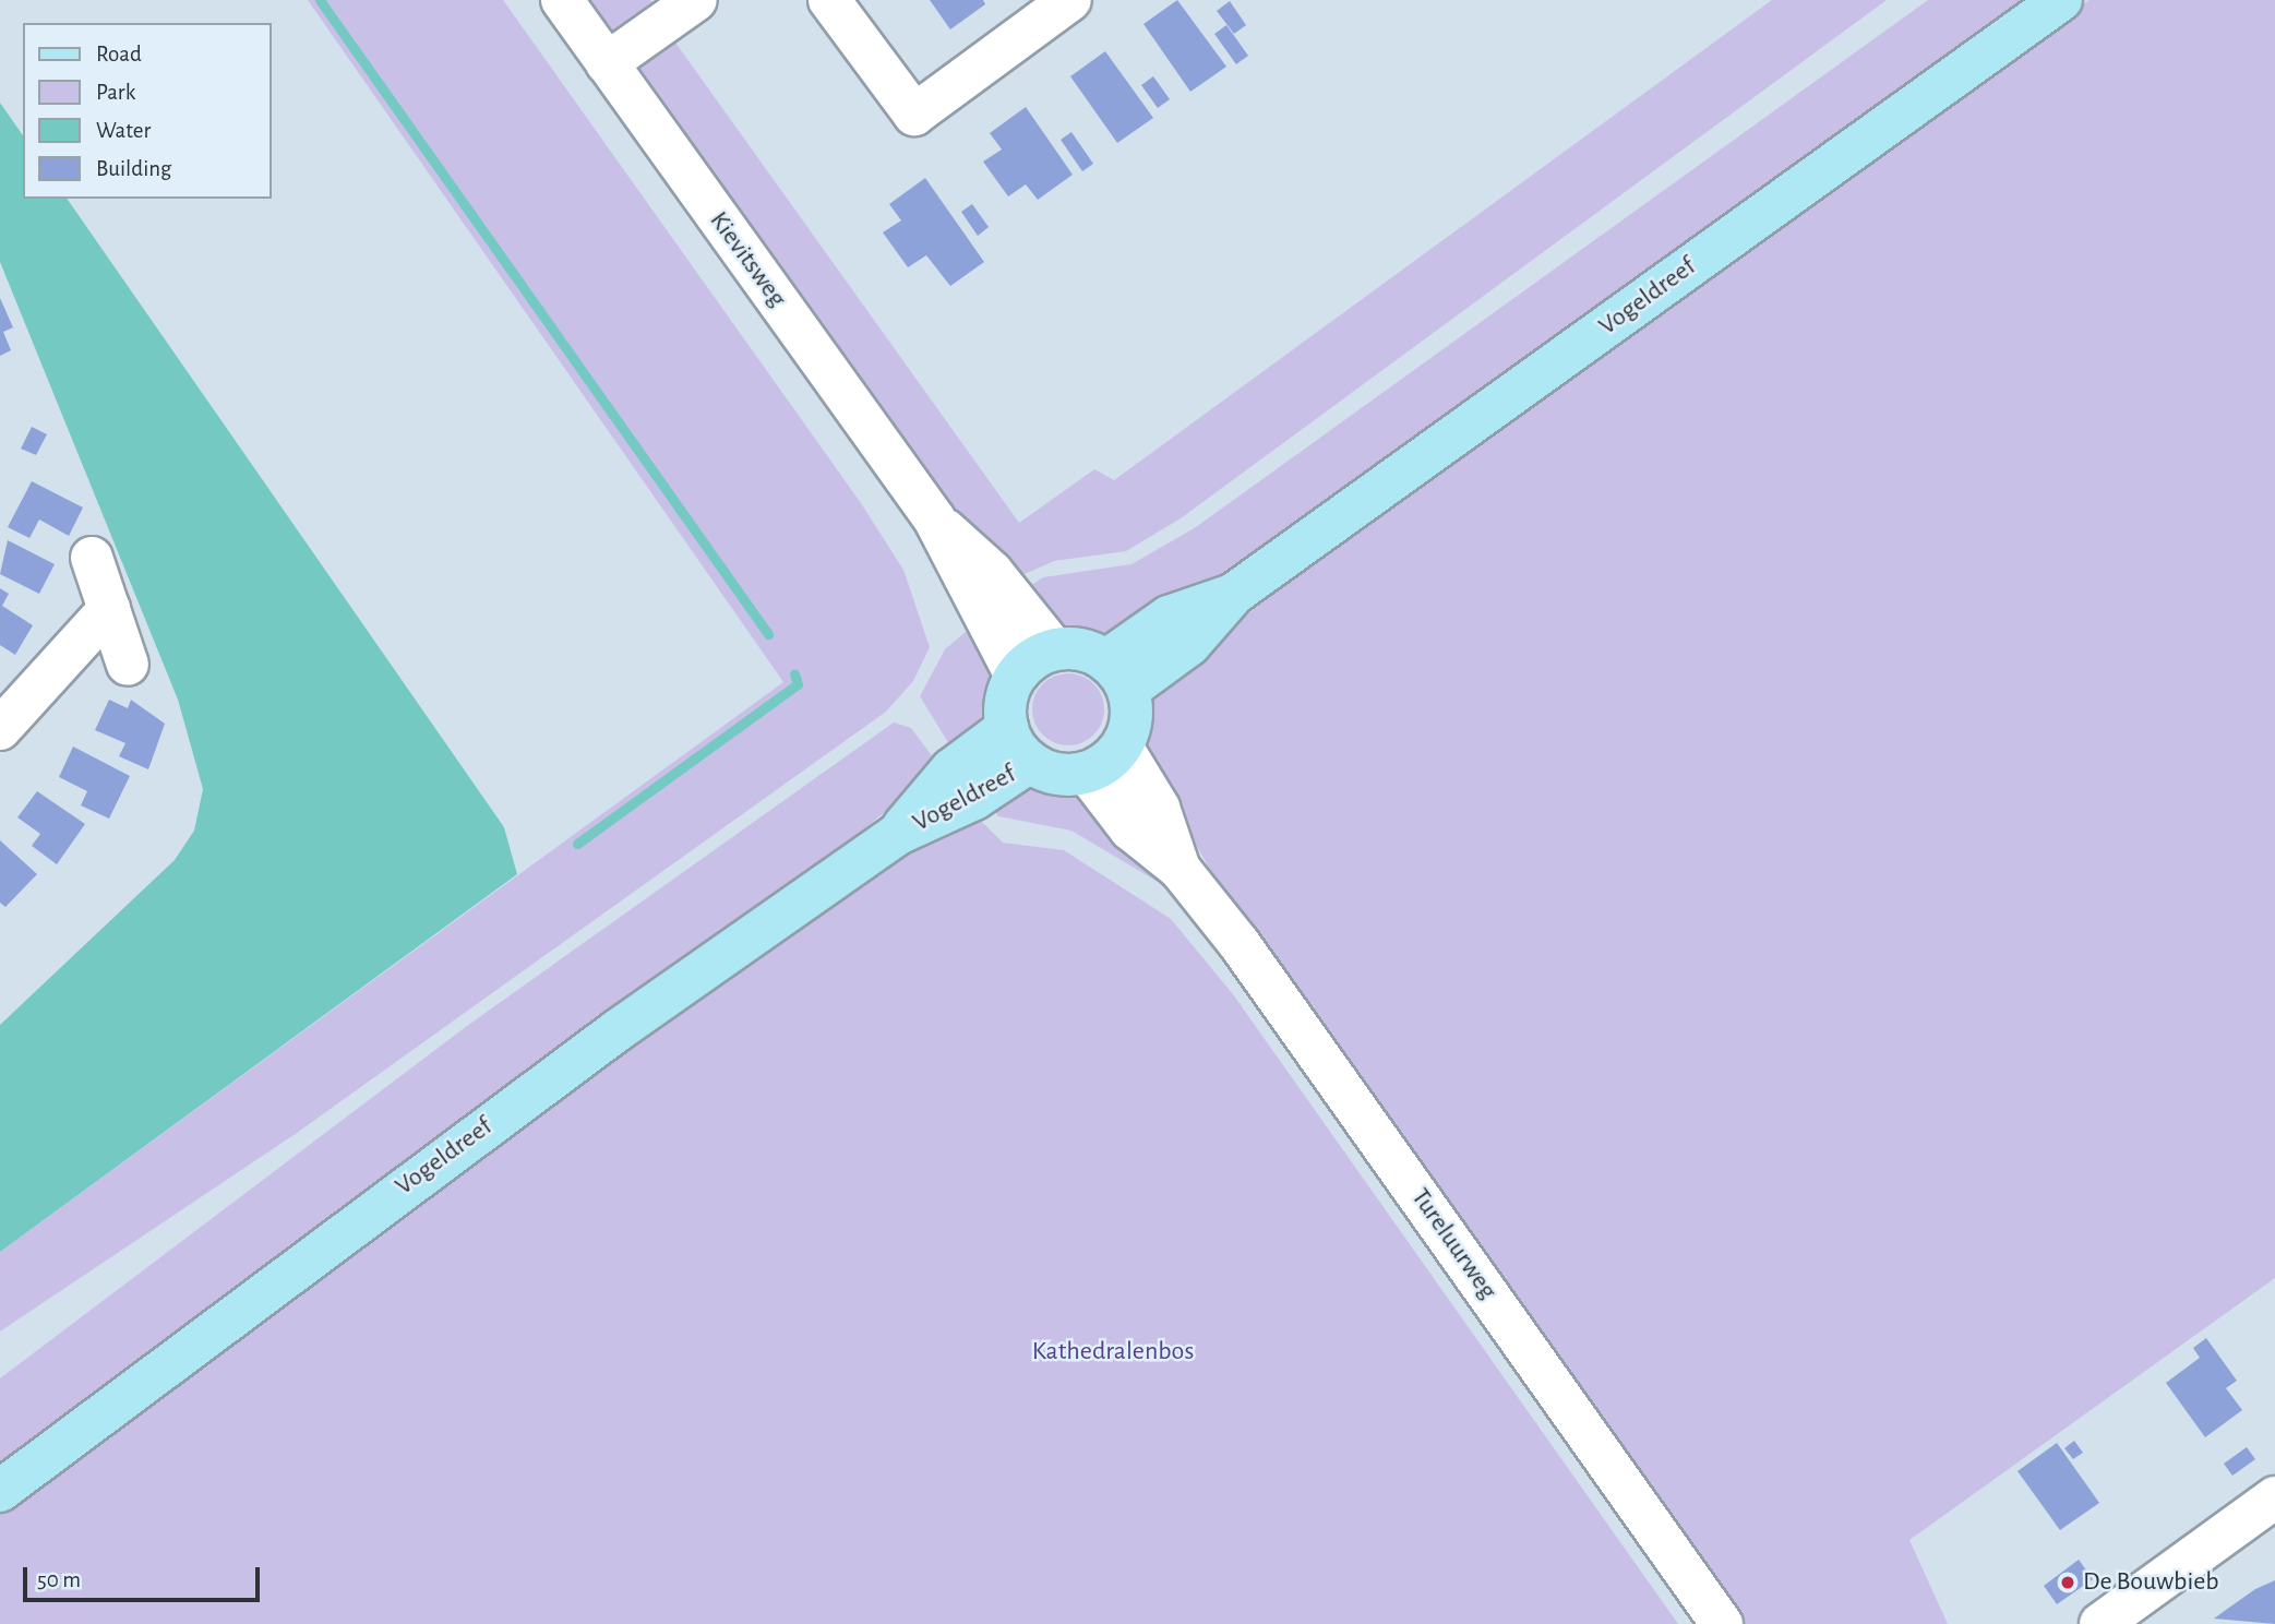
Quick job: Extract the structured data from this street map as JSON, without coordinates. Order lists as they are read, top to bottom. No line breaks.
{"streets":{"main road":["Vogeldreef"],"street":["Kievitsweg","Tureluurweg"]},"crossings":[["Kievitsweg","Vogeldreef"],["Kievitsweg","Tureluurweg"],["Vogeldreef","Tureluurweg"]],"parks":["Kathedralenbos"],"places":["De Bouwbieb"],"legend":["Road","Park","Water","Building"],"scale_bar":"50 m"}
